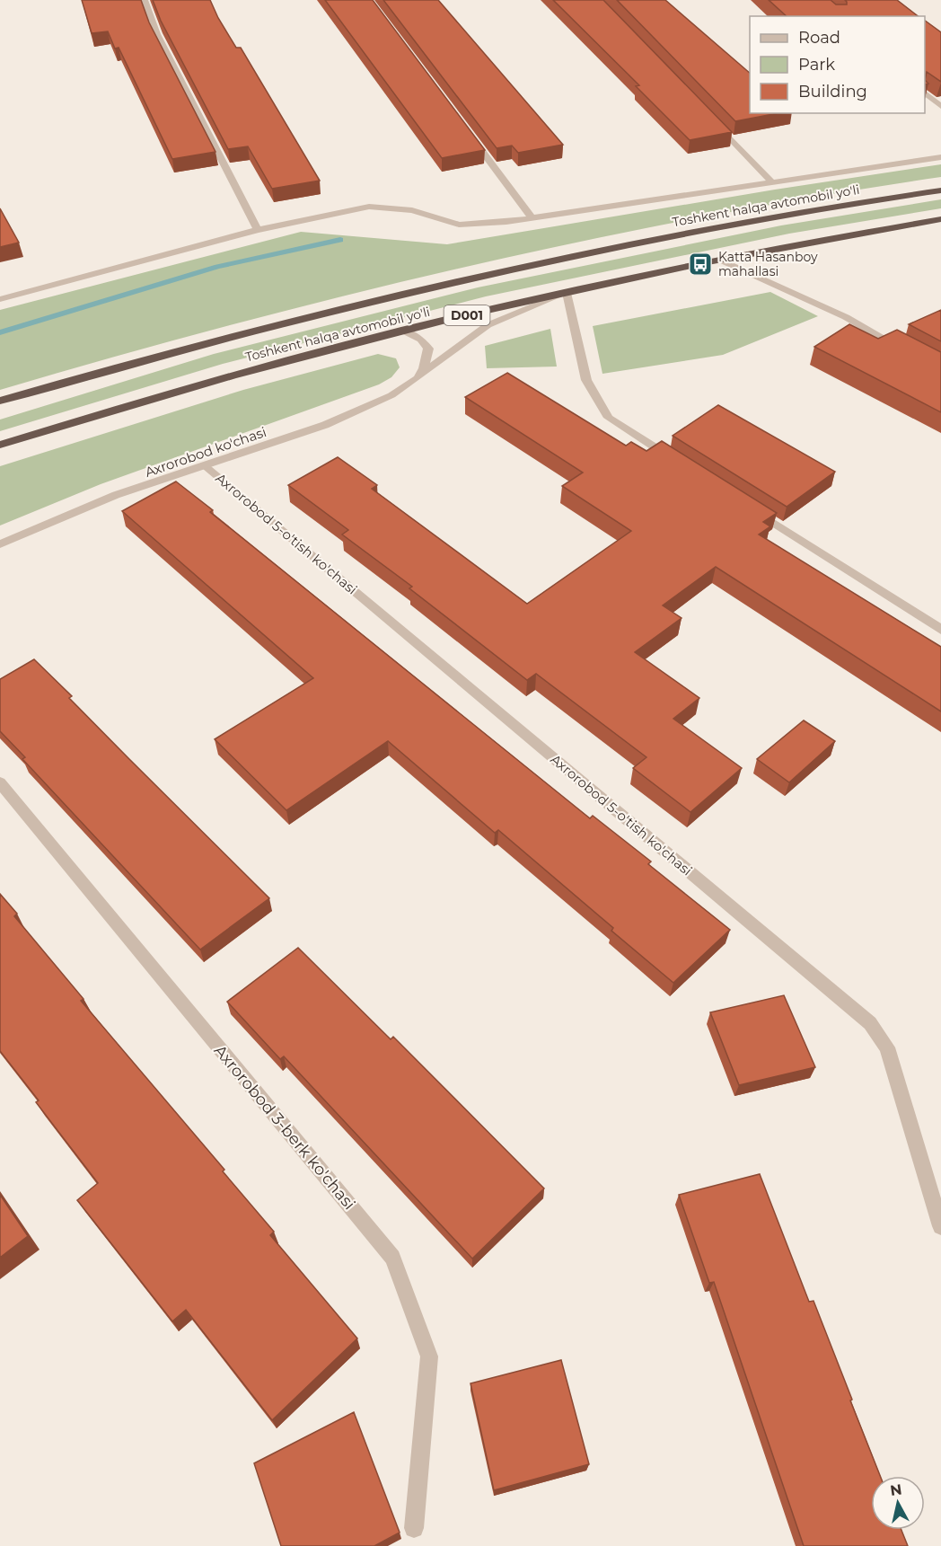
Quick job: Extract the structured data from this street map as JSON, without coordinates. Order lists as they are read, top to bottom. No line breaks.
{"streets":{"highway":["Toshkent halqa avtomobil yo'li","D001"],"street":["Axrorobod ko'chasi","Axrorobod 5-o'tish ko'chasi","Axrorobod 3-berk ko'chasi"]},"crossings":[["Toshkent halqa avtomobil yo'li","Axrorobod ko'chasi"],["Axrorobod ko'chasi","Axrorobod 5-o'tish ko'chasi"]],"places":{"bus stop":["Katta Hasanboy mahallasi"]},"legend":["Road","Park","Building"],"north":"top"}
